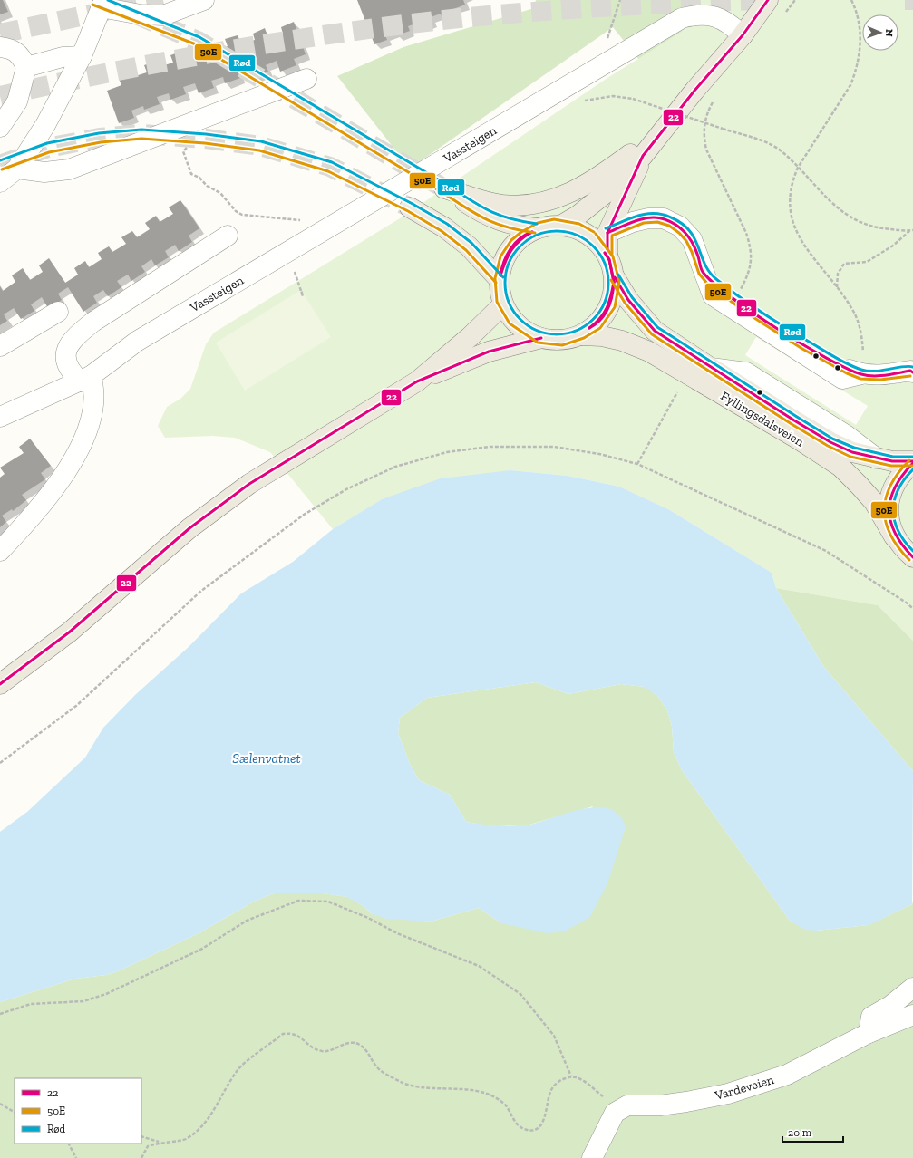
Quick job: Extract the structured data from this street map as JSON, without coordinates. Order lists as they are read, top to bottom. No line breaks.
{"streets":{"main road":["Fyllingsdalsveien"],"street":["Vassteigen","Vardeveien"]},"water":["Sælenvatnet"],"lines":["transit line 22","transit line Rød","transit line 50E"],"legend":["22","50E","Rød"],"scale_bar":"20 m","north":"right"}
